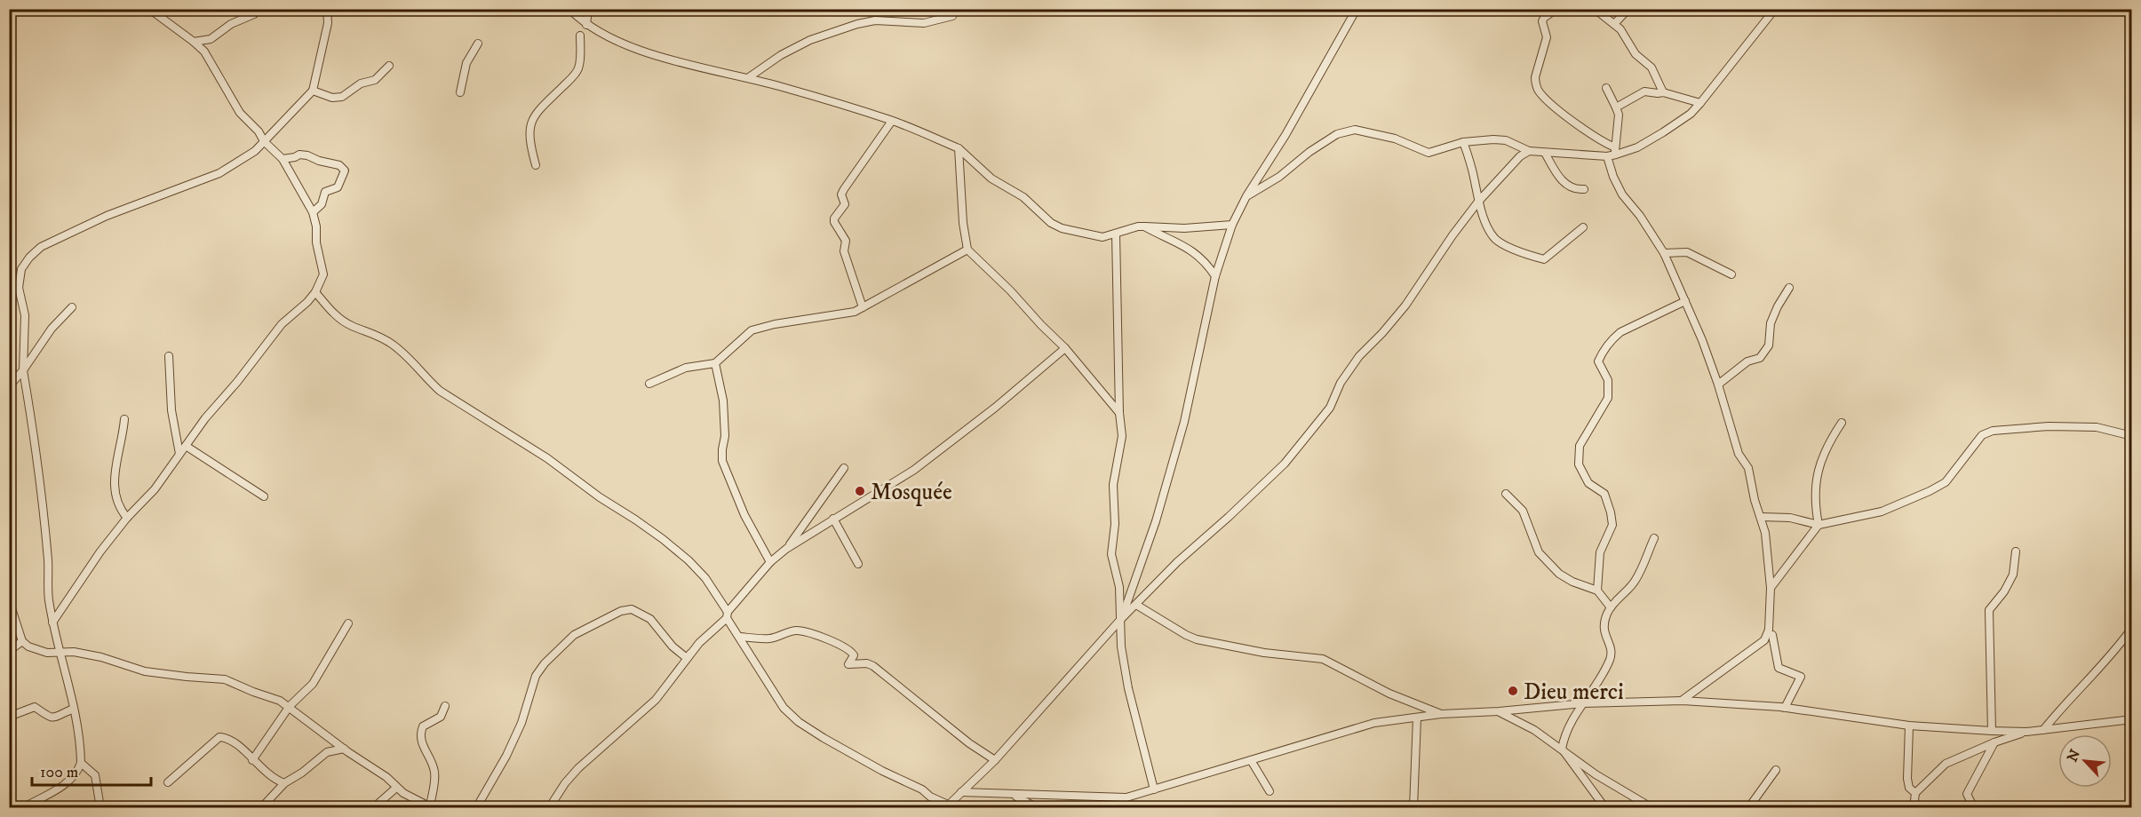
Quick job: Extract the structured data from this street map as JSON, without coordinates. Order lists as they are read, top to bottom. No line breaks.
{"places":["Mosquée","Dieu merci"],"scale_bar":"100 m","north":"top left"}
